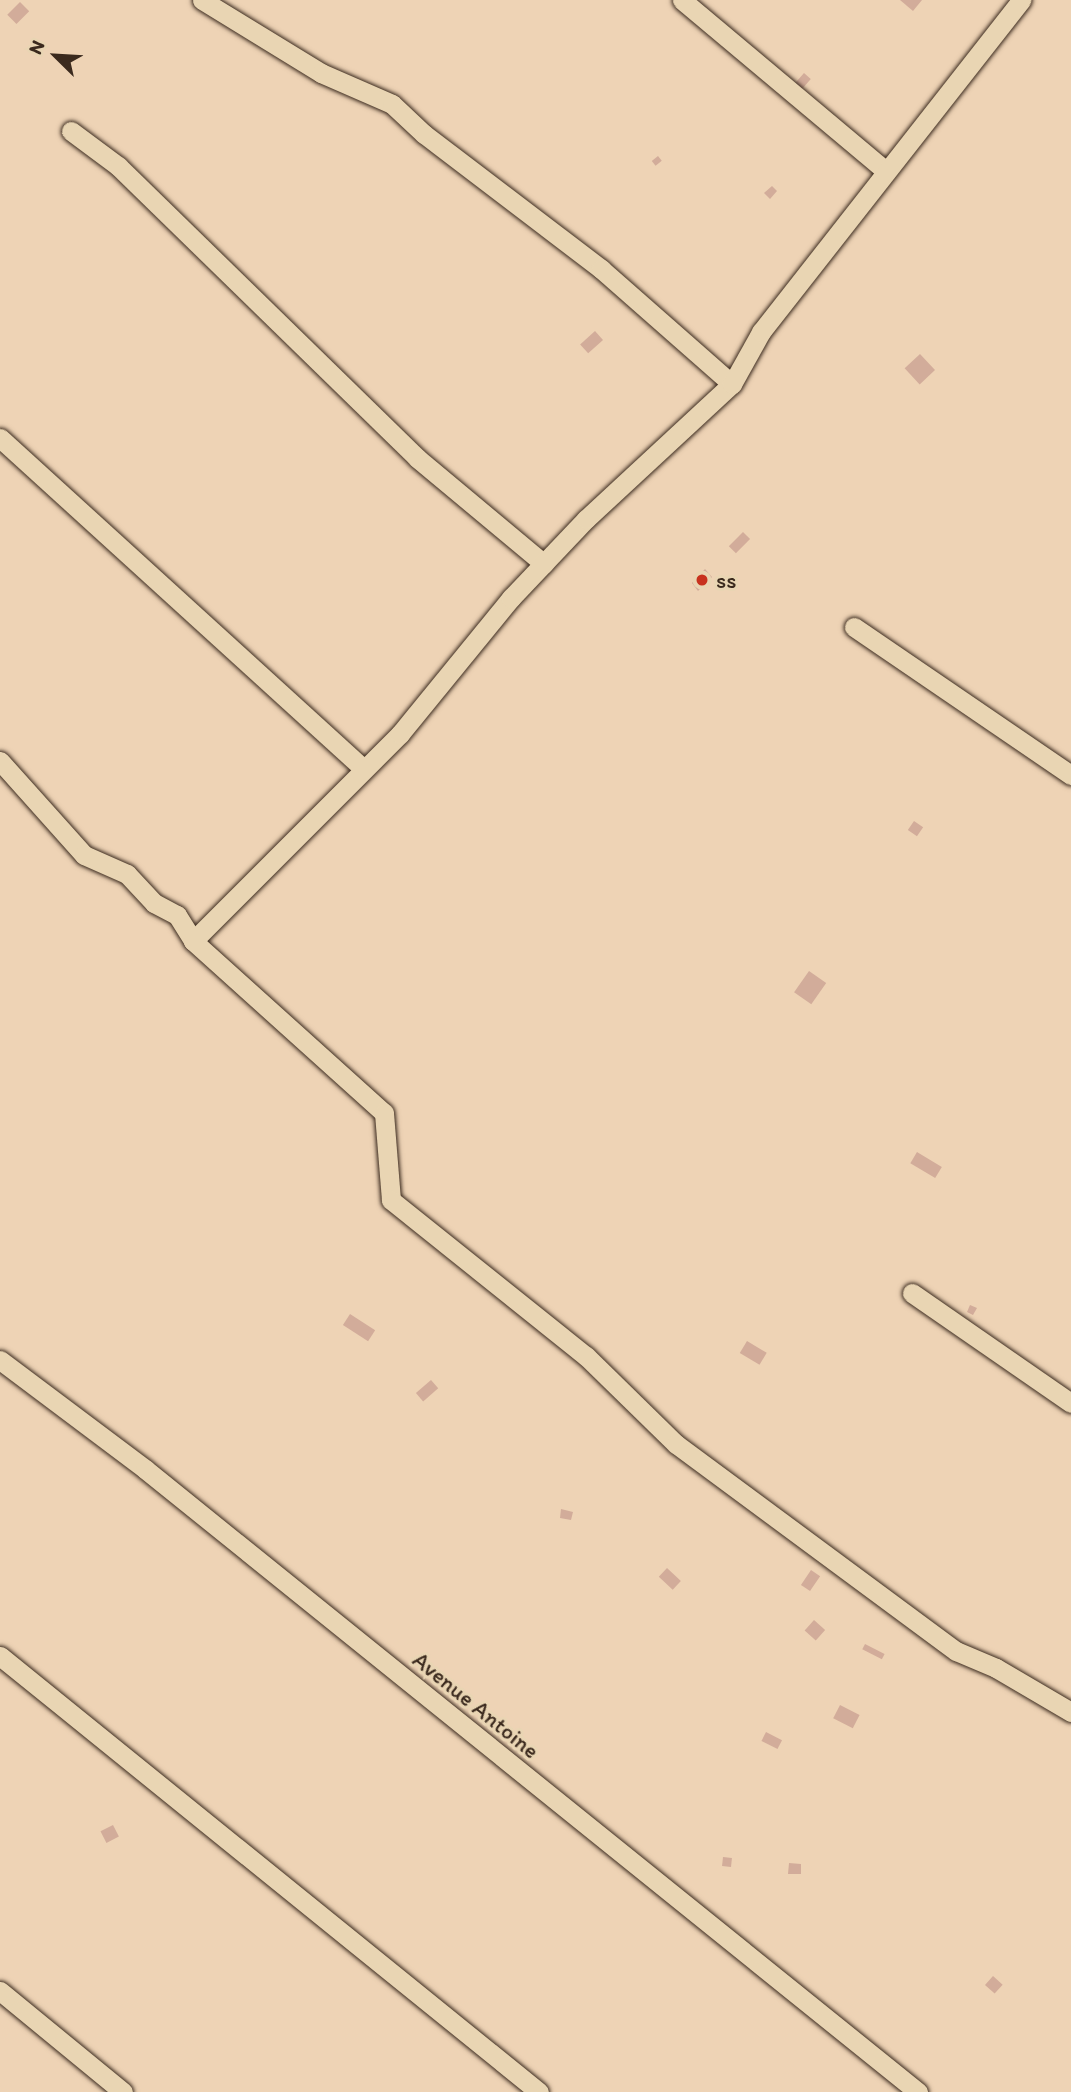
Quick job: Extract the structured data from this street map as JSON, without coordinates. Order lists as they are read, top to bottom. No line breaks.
{"streets":{"street":["Avenue Antoine"]},"places":["ss"],"north":"top left"}
